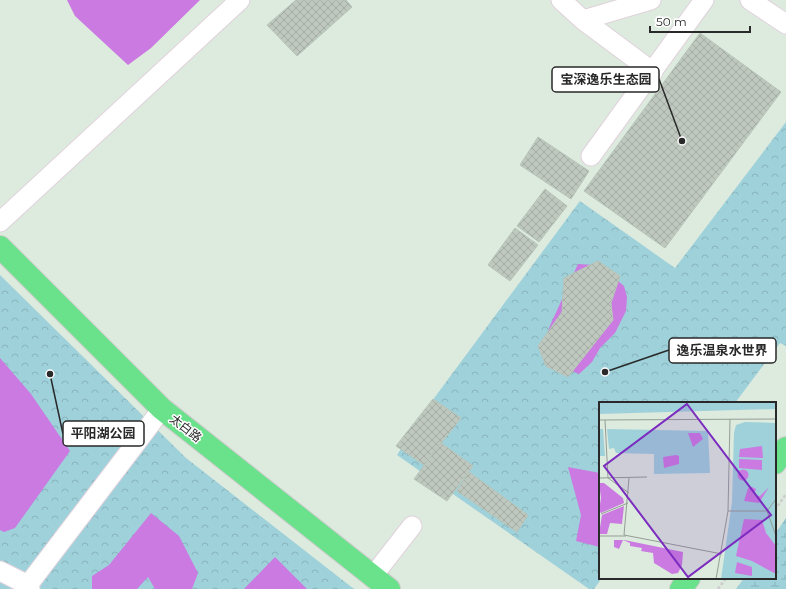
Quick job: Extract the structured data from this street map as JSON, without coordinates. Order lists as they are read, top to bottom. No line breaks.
{"streets":{"main road":["太白路"]},"places":["宝深逸乐生态园","逸乐温泉水世界","平阳湖公园"],"scale_bar":"50 m"}
